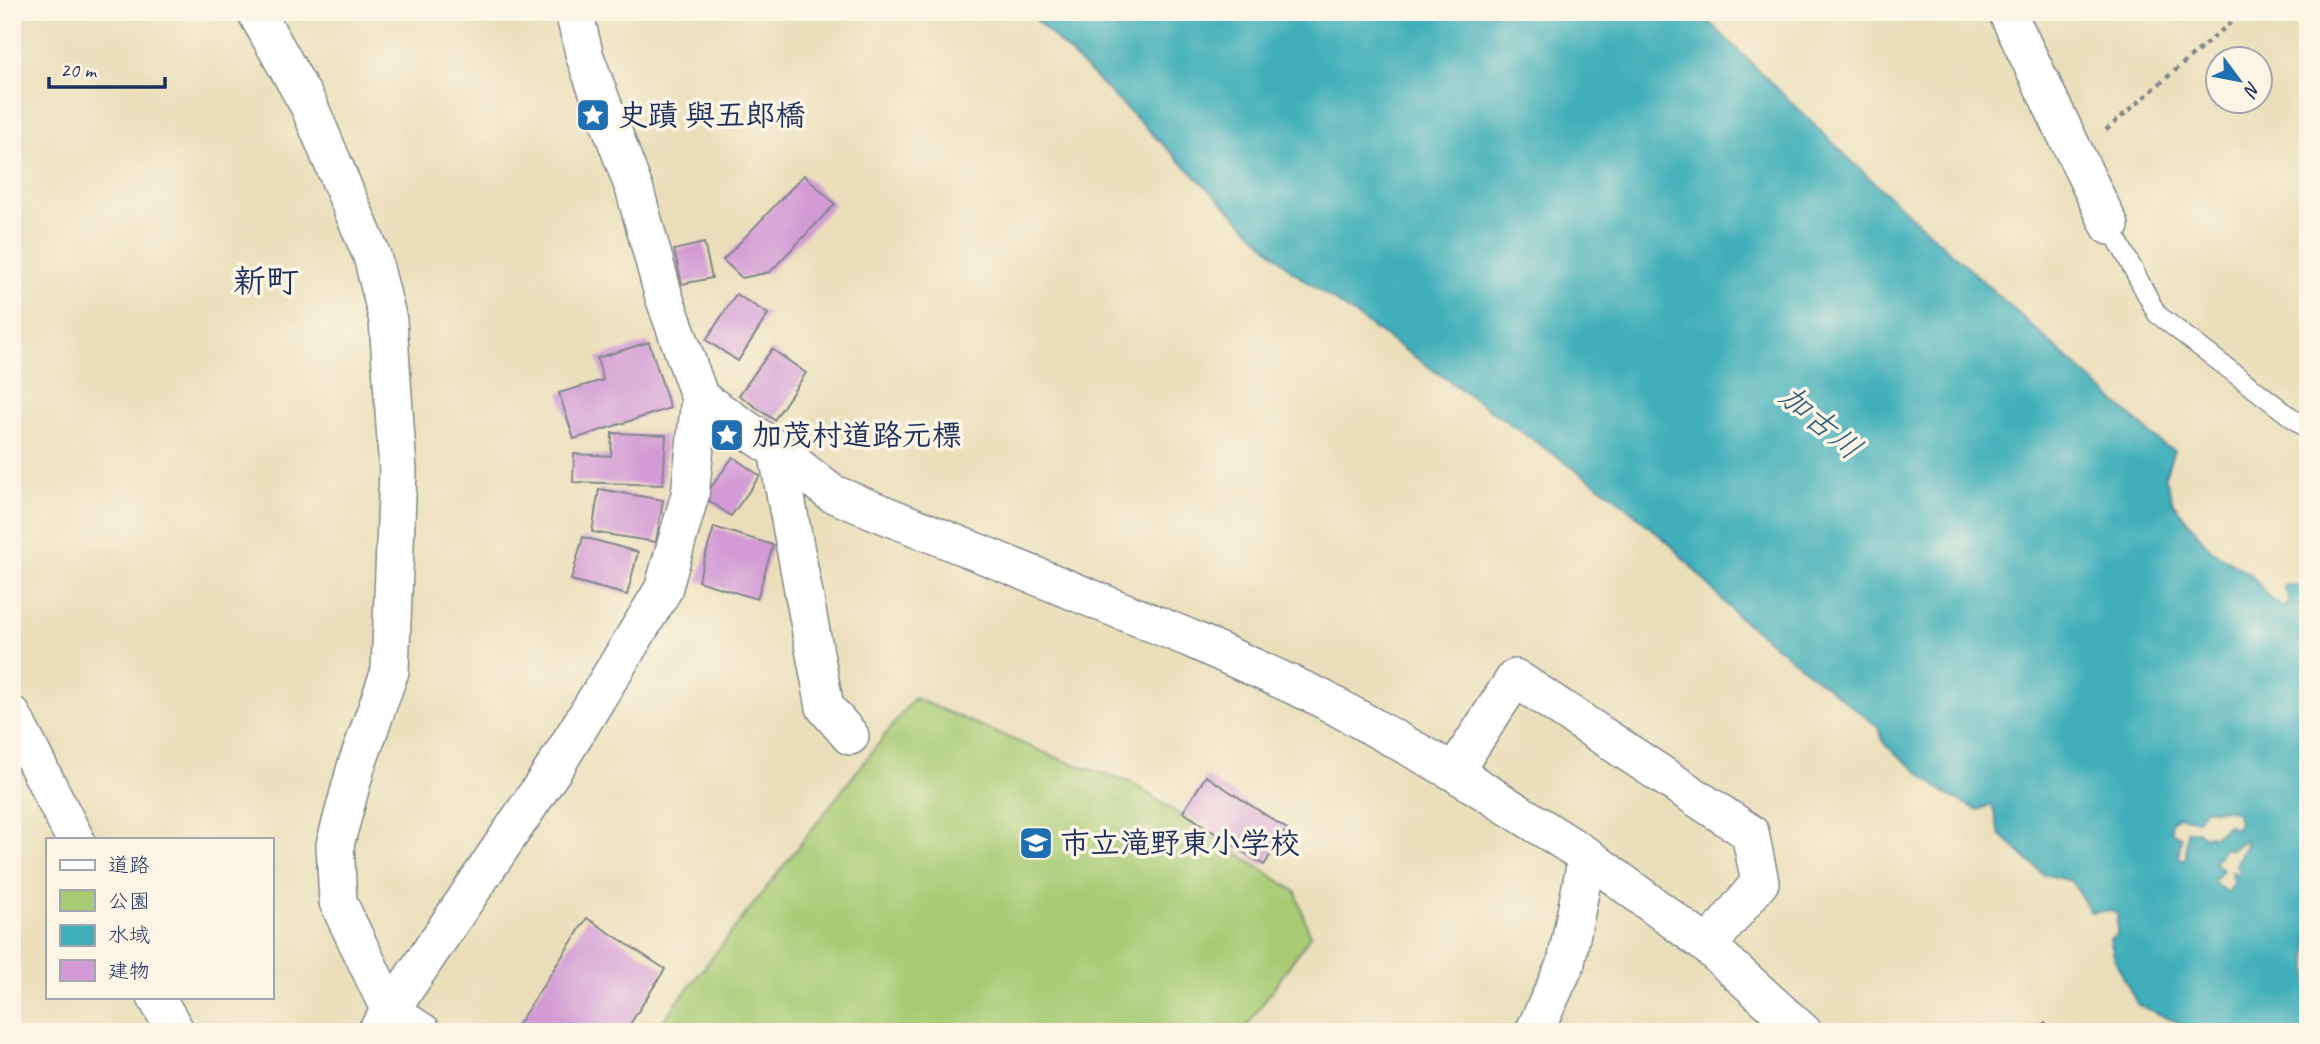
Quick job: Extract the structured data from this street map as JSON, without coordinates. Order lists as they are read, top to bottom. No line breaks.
{"districts":["新町"],"water":["加古川"],"places":{"place":["史蹟 與五郎橋","加茂村道路元標"],"school or university":["市立滝野東小学校"]},"legend":["道路","公園","水域","建物"],"scale_bar":"20 m","north":"bottom right"}
